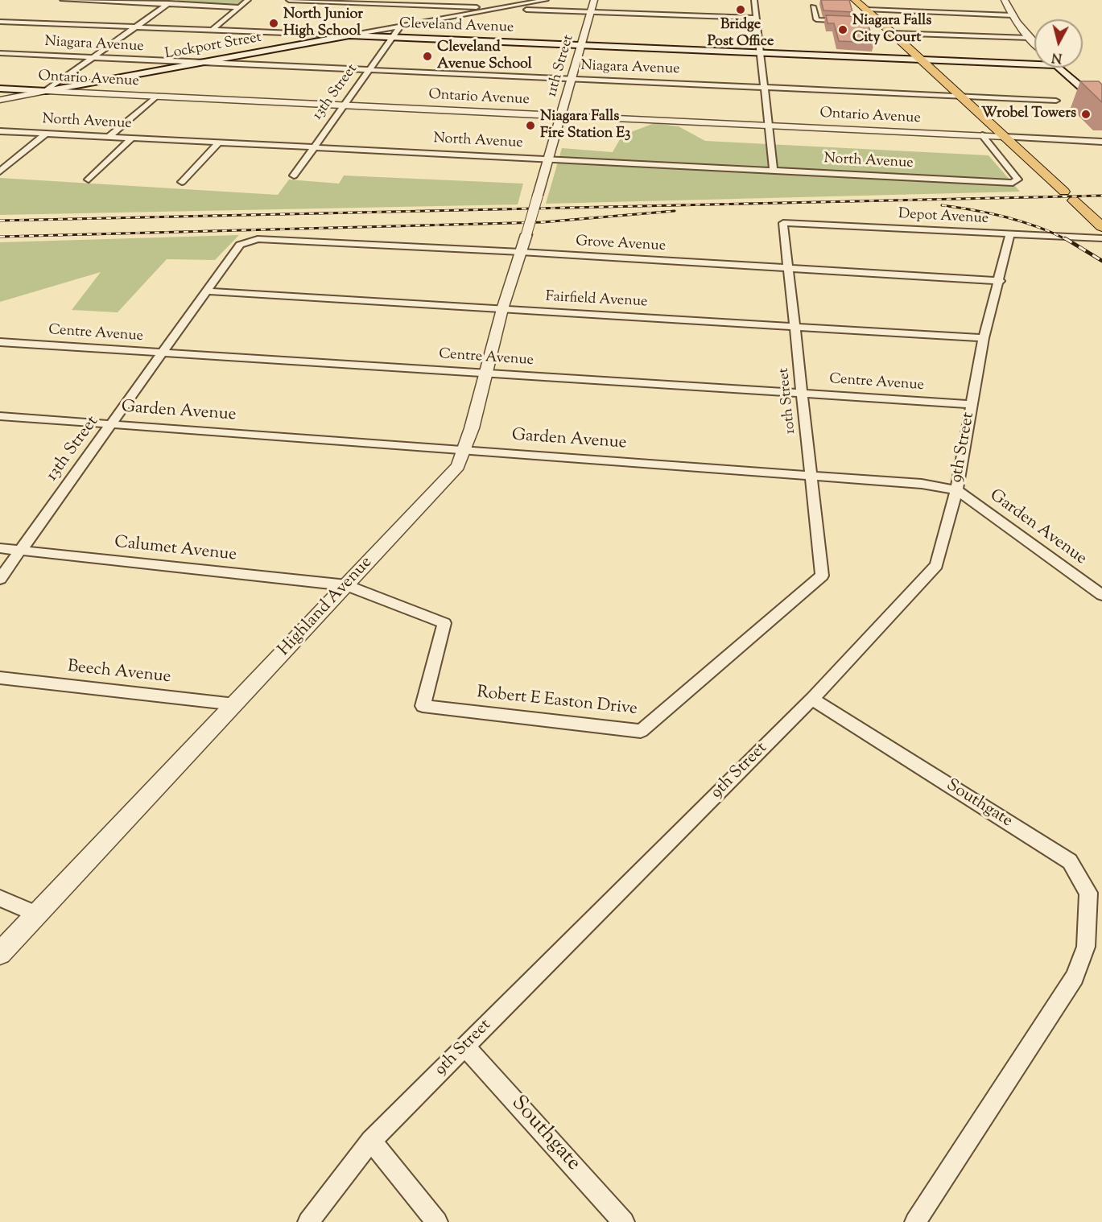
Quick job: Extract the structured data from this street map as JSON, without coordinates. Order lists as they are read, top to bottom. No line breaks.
{"streets":{"main road":["Cleveland Avenue","Lockport Street","Ontario Avenue"],"street":["Niagara Avenue","11th Street","13th Street","North Avenue","Depot Avenue","Grove Avenue","Fairfield Avenue","Centre Avenue","10th Street","Garden Avenue","9th Street","Calumet Avenue","Highland Avenue","Beech Avenue","Robert E Easton Drive","Southgate"]},"crossings":[["Cleveland Avenue","Lockport Street"],["Cleveland Avenue","11th Street"],["Cleveland Avenue","13th Street"],["Niagara Avenue","Lockport Street"],["Niagara Avenue","11th Street"],["Niagara Avenue","13th Street"],["Lockport Street","Ontario Avenue"],["Lockport Street","13th Street"],["11th Street","Ontario Avenue"],["11th Street","North Avenue"],["11th Street","Highland Avenue"],["Ontario Avenue","13th Street"],["Ontario Avenue","North Avenue"],["13th Street","North Avenue"],["13th Street","Grove Avenue"],["13th Street","Fairfield Avenue"],["13th Street","Centre Avenue"],["13th Street","Garden Avenue"],["13th Street","Calumet Avenue"],["Depot Avenue","10th Street"],["Depot Avenue","9th Street"],["Grove Avenue","10th Street"],["Grove Avenue","9th Street"],["Grove Avenue","Highland Avenue"],["Fairfield Avenue","10th Street"],["Fairfield Avenue","9th Street"],["Fairfield Avenue","Highland Avenue"],["Centre Avenue","10th Street"],["Centre Avenue","9th Street"],["Centre Avenue","Highland Avenue"],["10th Street","Garden Avenue"],["10th Street","Robert E Easton Drive"],["Garden Avenue","9th Street"],["Garden Avenue","Highland Avenue"],["9th Street","Southgate"],["Calumet Avenue","Highland Avenue"],["Calumet Avenue","Robert E Easton Drive"],["Highland Avenue","Beech Avenue"],["Highland Avenue","Robert E Easton Drive"]],"places":["Bridge Post Office","North Junior High School","Niagara Falls City Court","Cleveland Avenue School","Wrobel Towers","Niagara Falls Fire Station E3"],"north":"bottom"}
